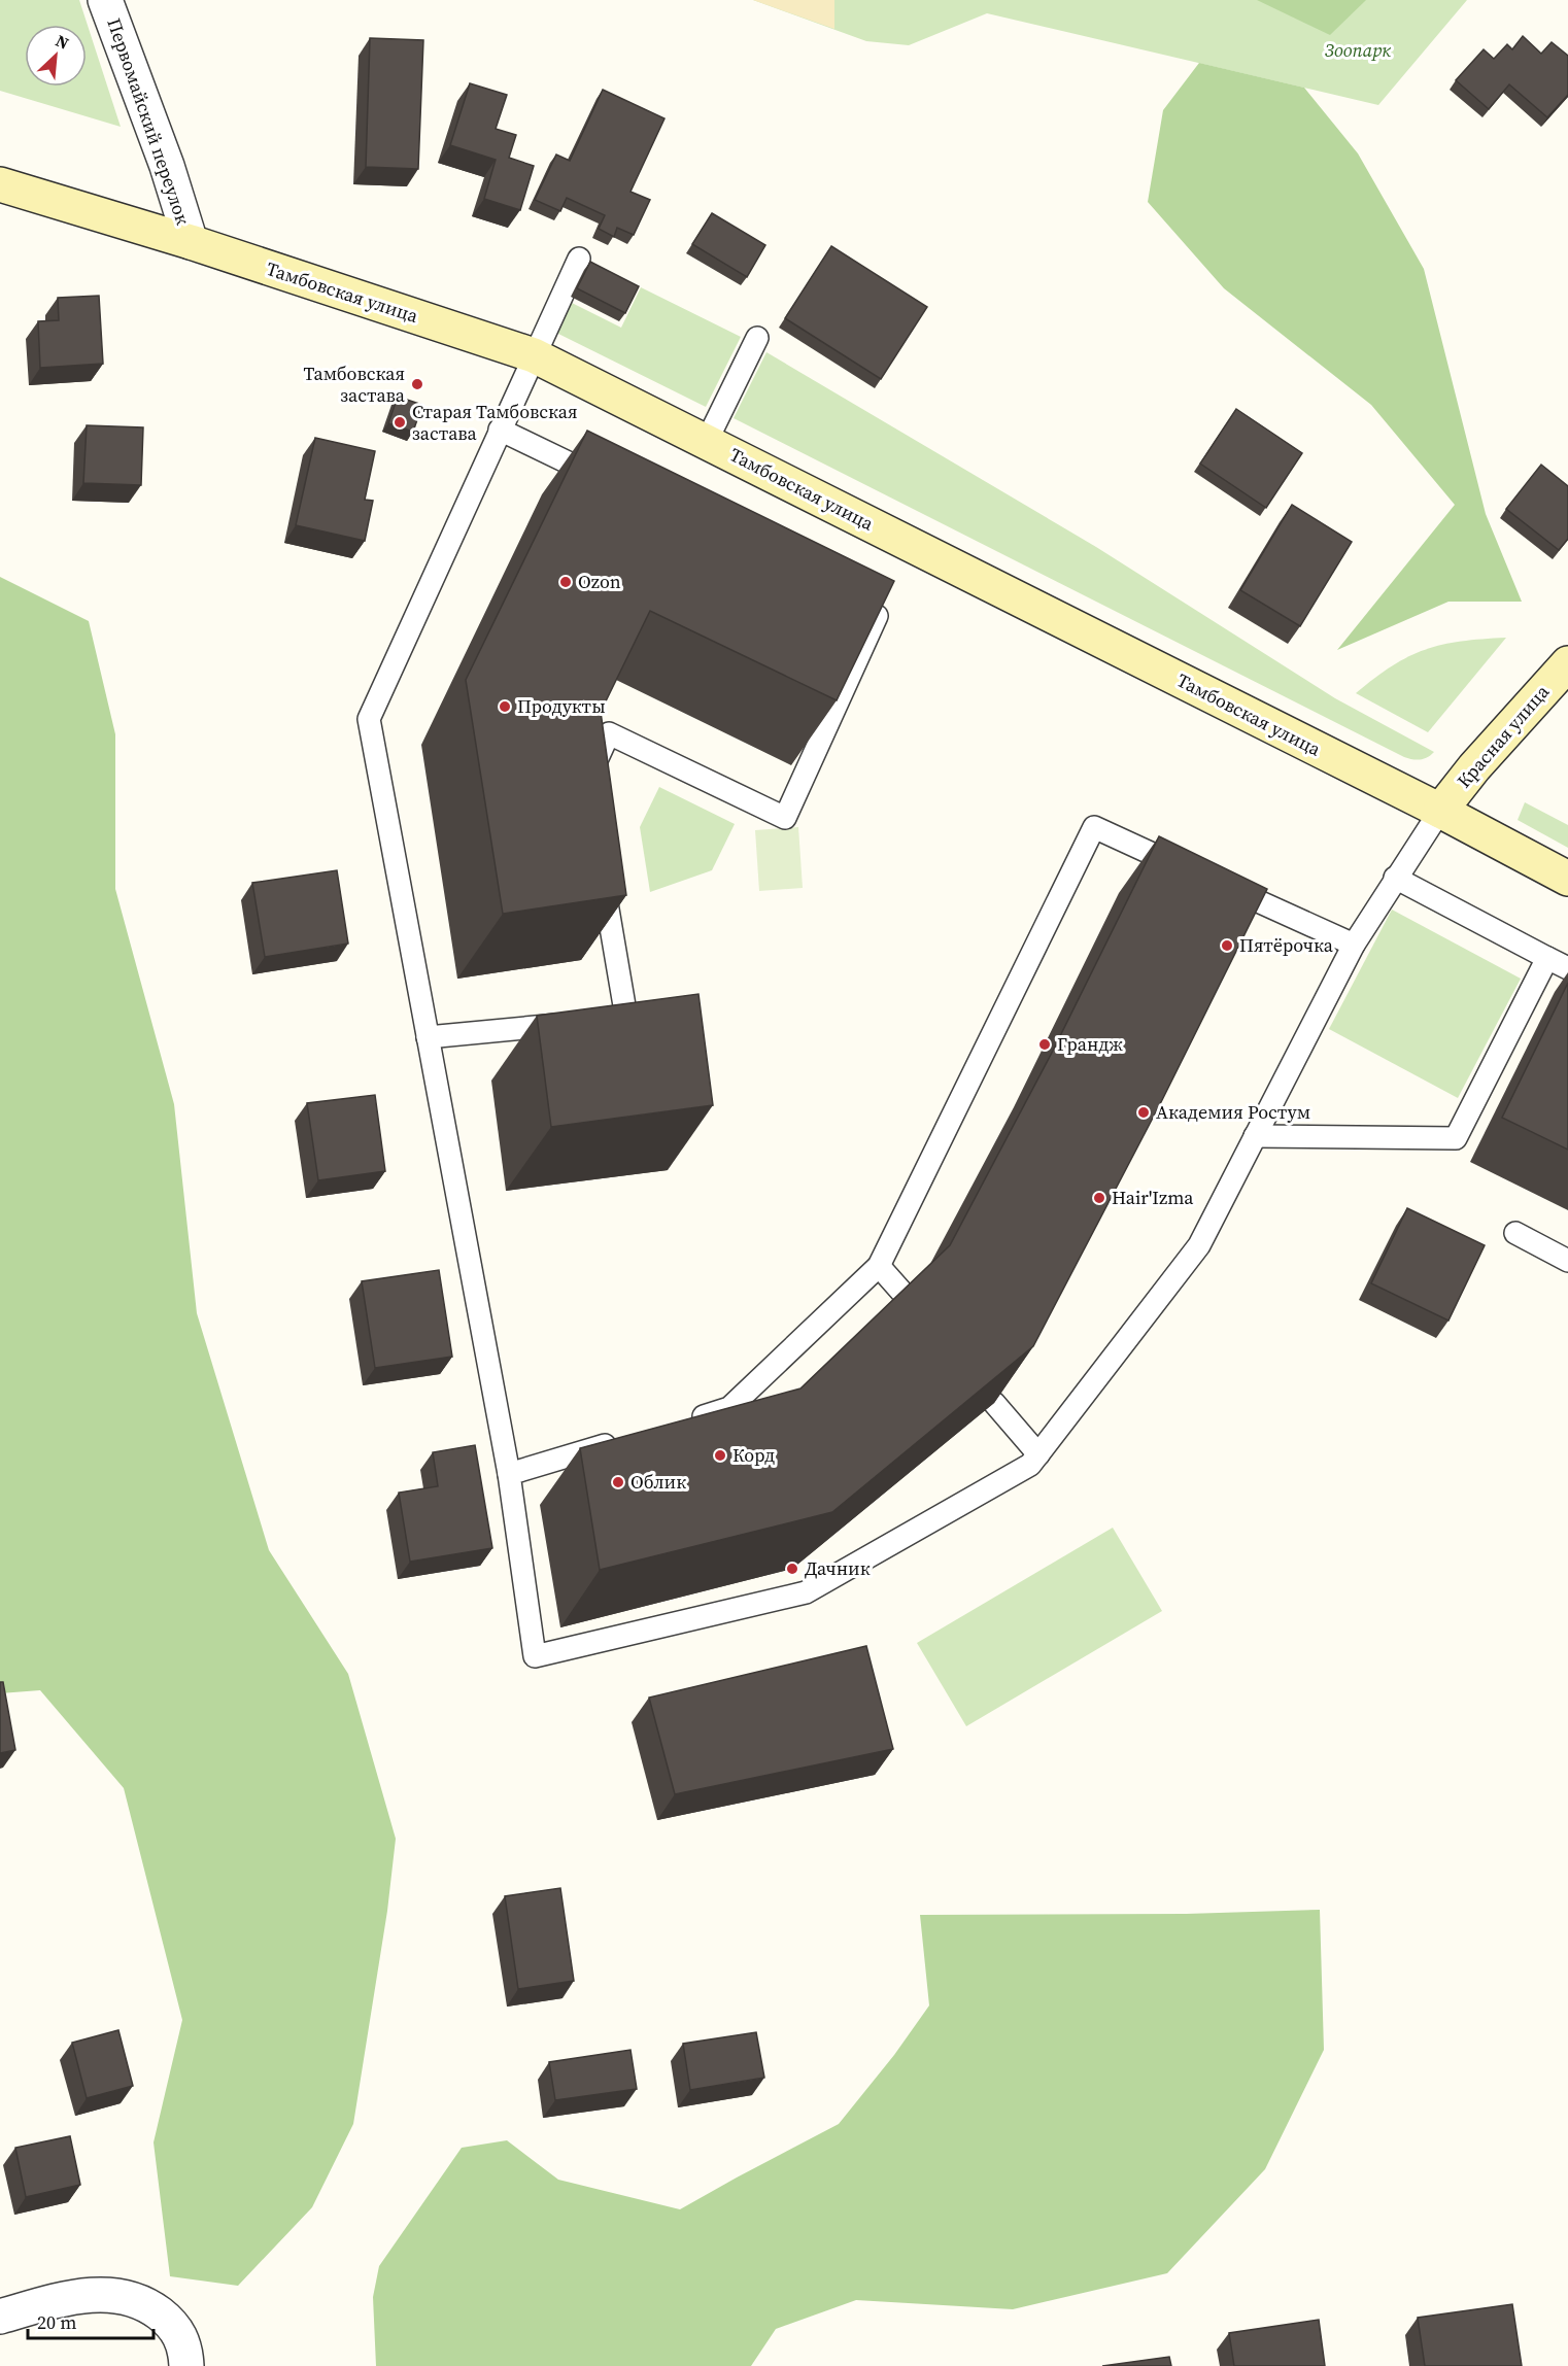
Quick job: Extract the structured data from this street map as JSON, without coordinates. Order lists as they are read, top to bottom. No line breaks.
{"streets":{"main road":["Тамбовская улица","Красная улица"],"street":["Первомайский переулок"]},"crossings":[["Первомайский переулок","Тамбовская улица"],["Тамбовская улица","Красная улица"]],"parks":["Зоопарк"],"places":["Тамбовская застава","Старая Тамбовская застава","Ozon","Продукты","Пятёрочка","Грандж","Академия Ростум","Hair'Izma","Корд","Облик","Дачник"],"scale_bar":"20 m","north":"top right"}
